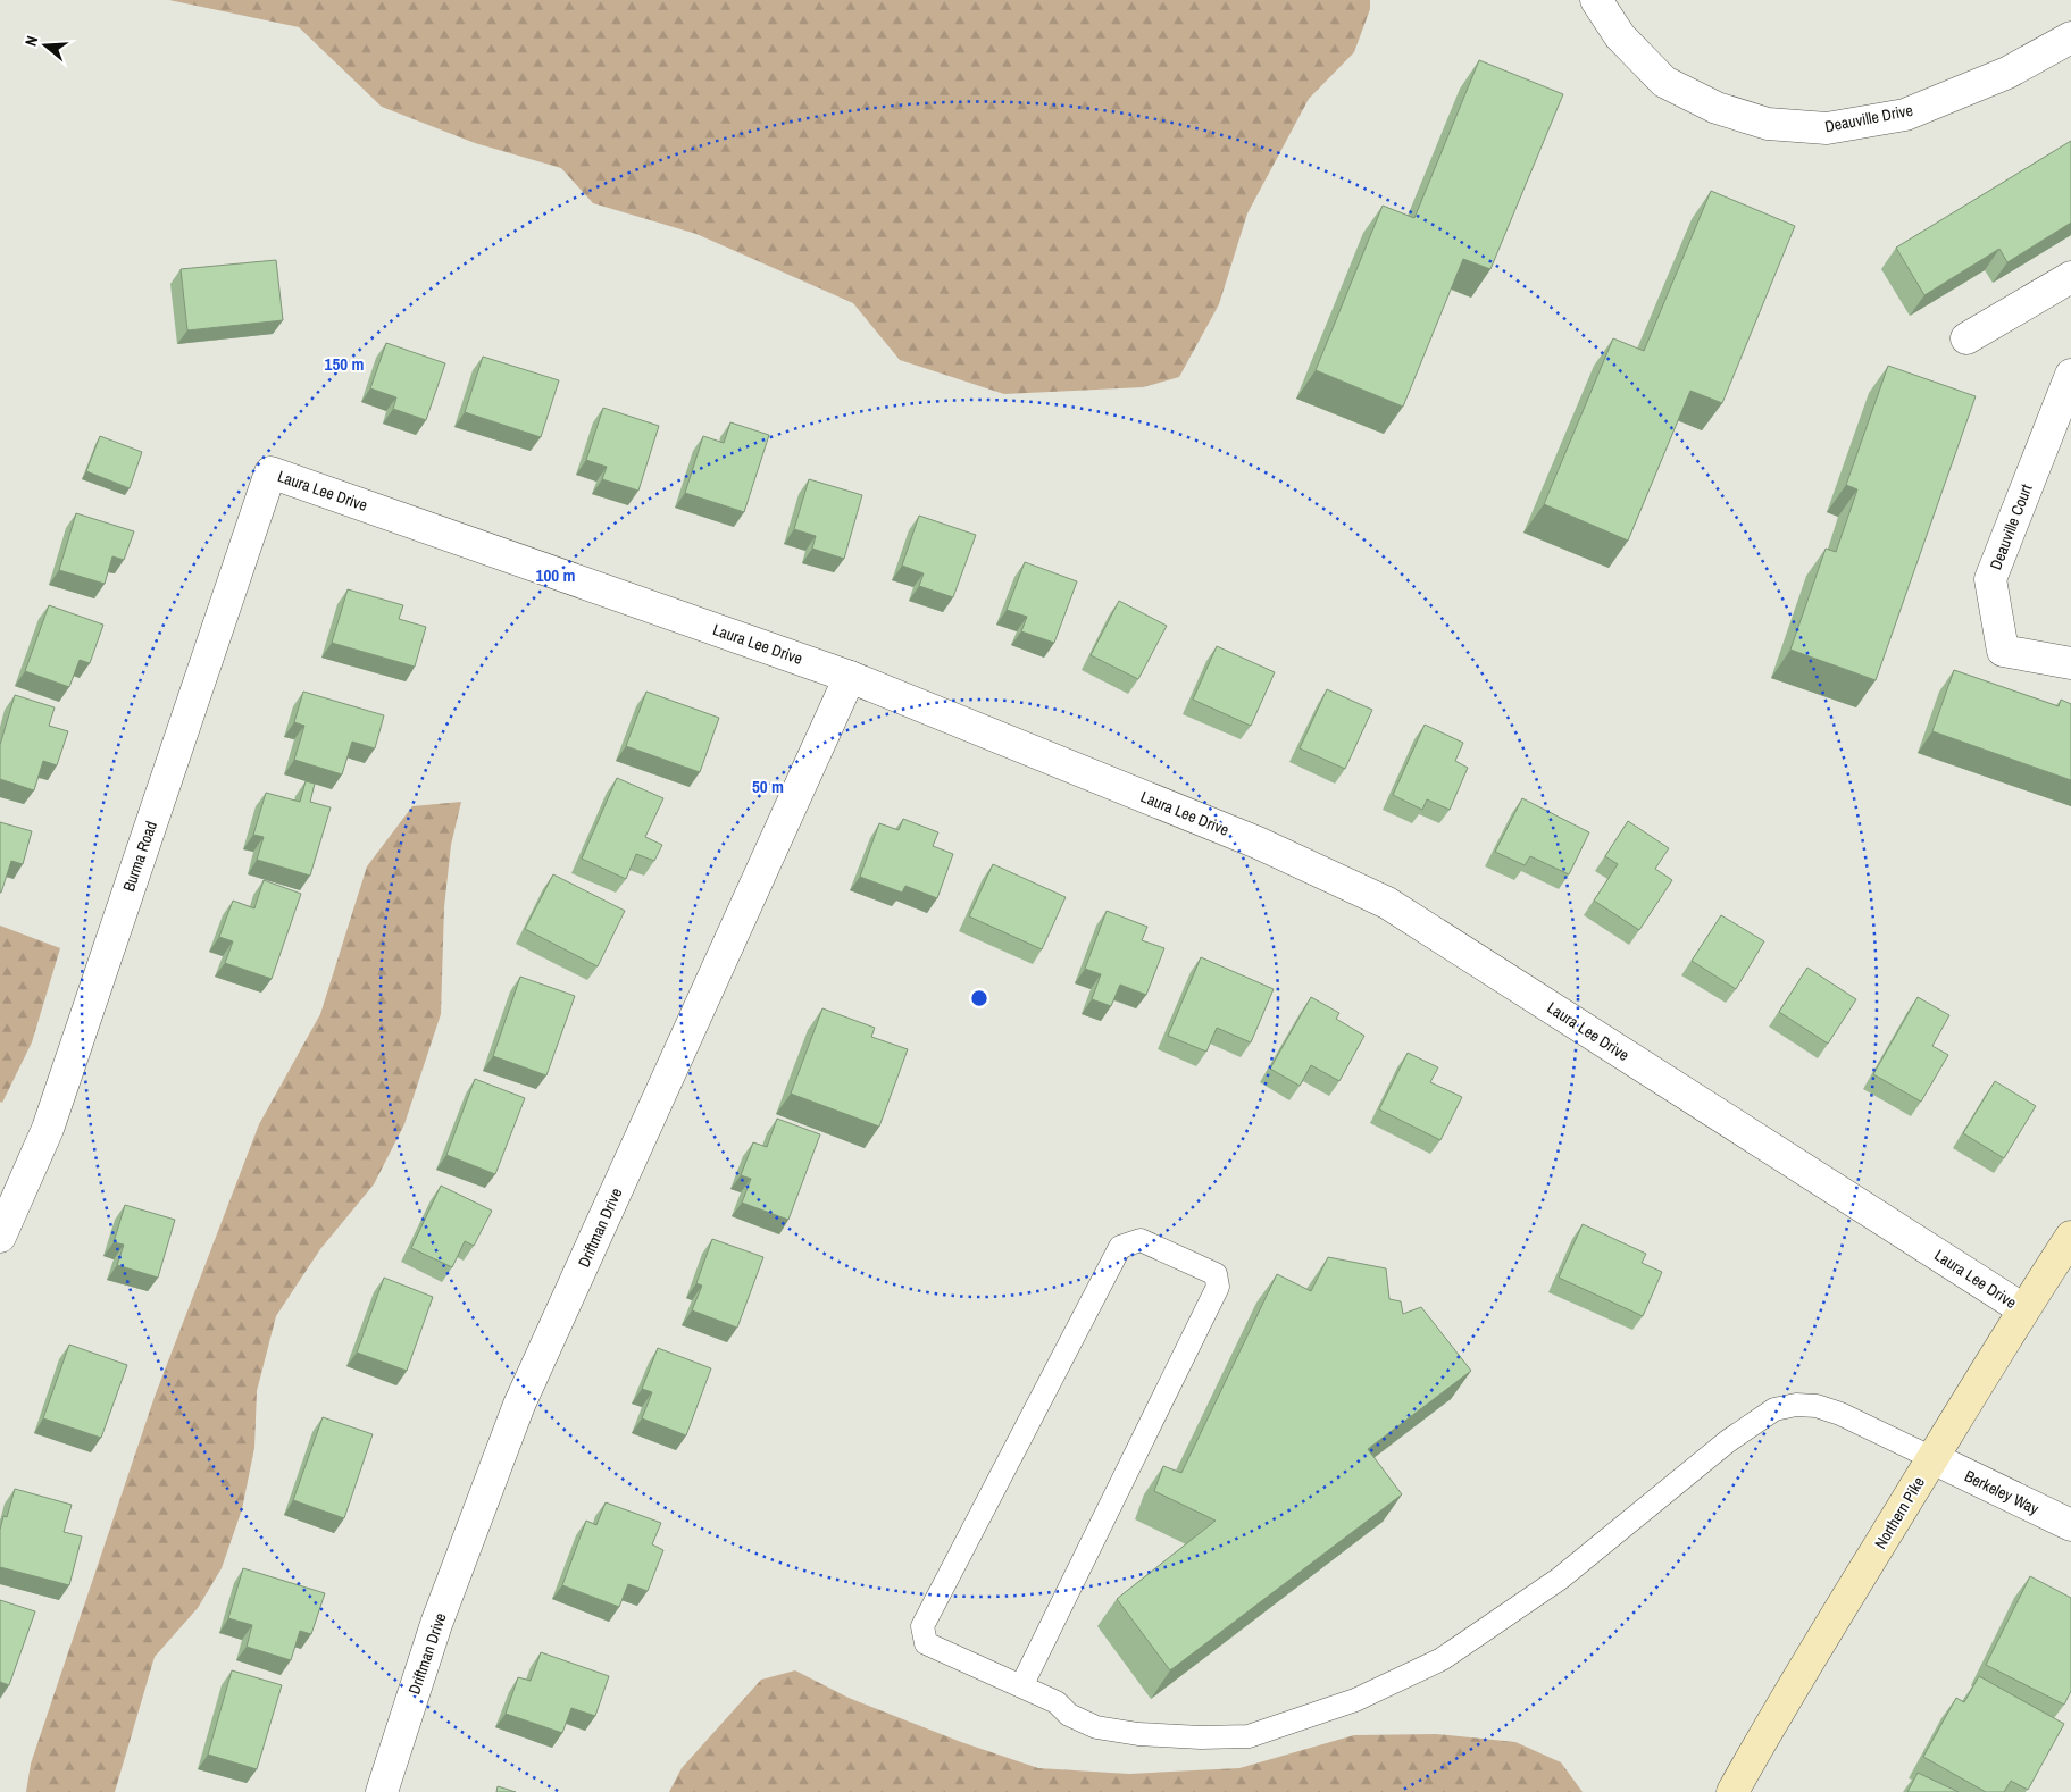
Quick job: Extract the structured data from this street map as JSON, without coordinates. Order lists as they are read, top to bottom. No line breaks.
{"streets":{"main road":["Northern Pike"],"street":["Deauville Drive","Laura Lee Drive","Deauville Court","Burma Road","Driftman Drive","Berkeley Way"]},"crossings":[["Laura Lee Drive","Burma Road"],["Laura Lee Drive","Driftman Drive"],["Laura Lee Drive","Northern Pike"],["Berkeley Way","Northern Pike"]],"north":"left","rings":["150 m","100 m","50 m"]}
